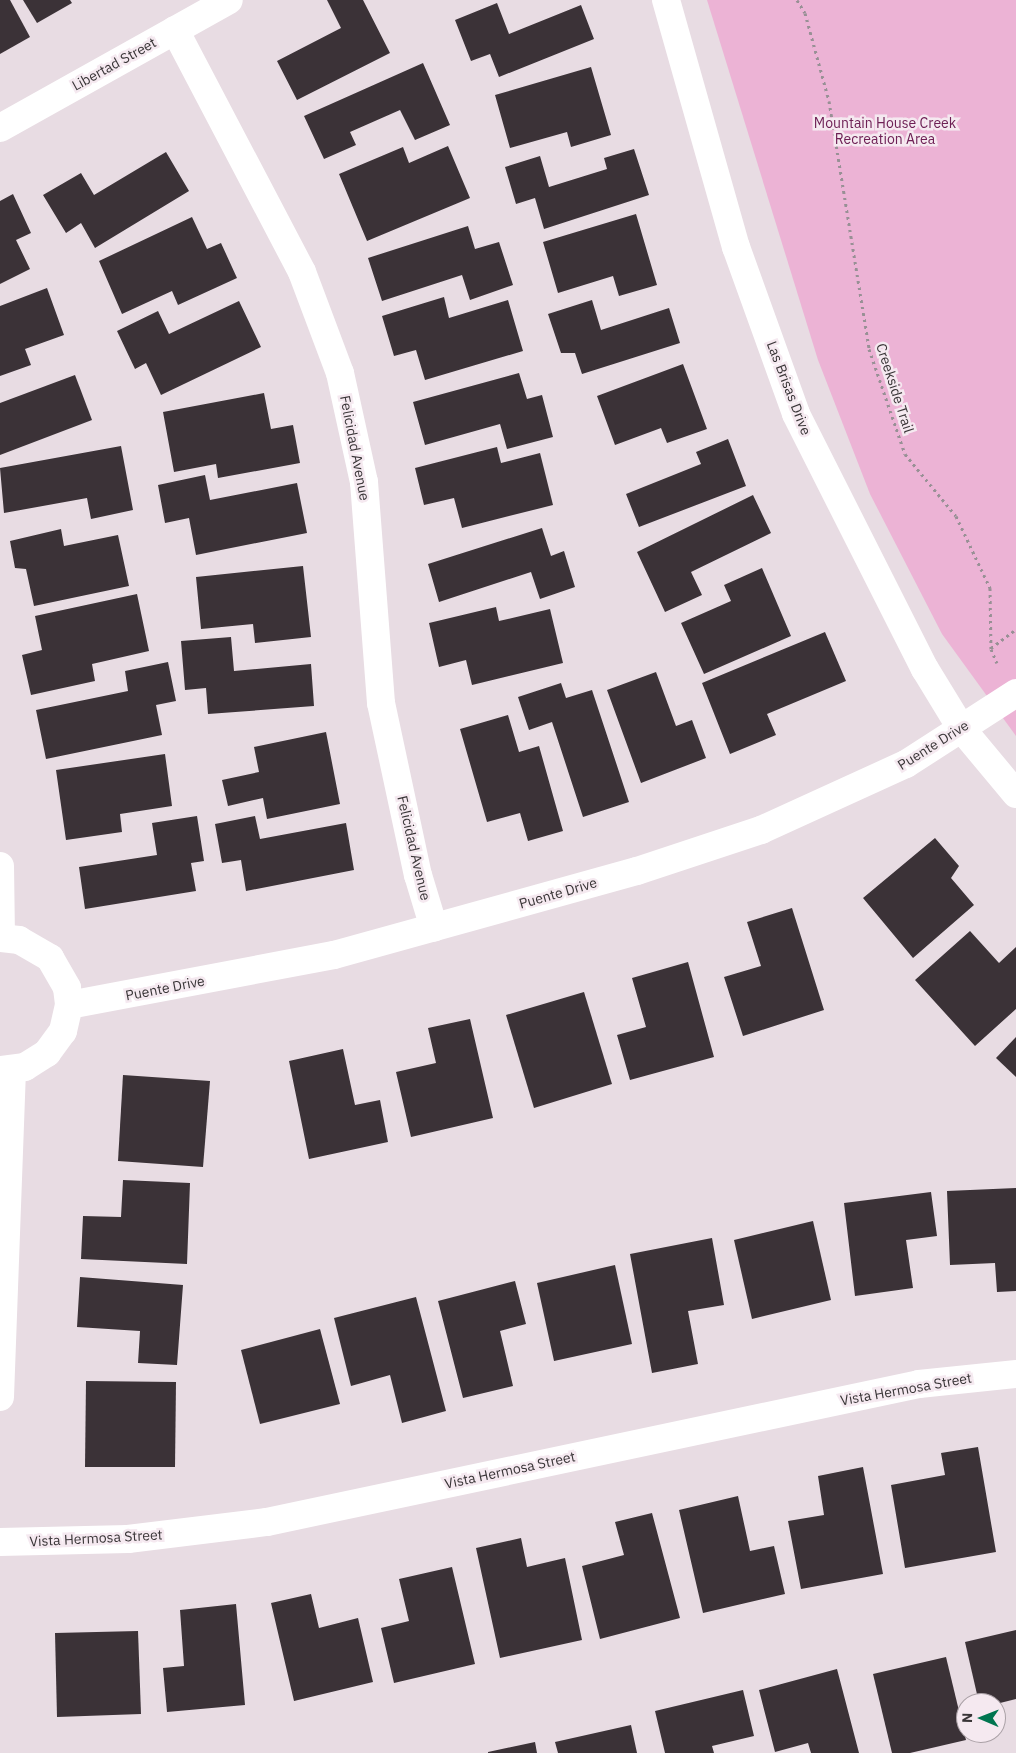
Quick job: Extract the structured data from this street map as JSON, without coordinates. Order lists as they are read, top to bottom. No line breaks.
{"streets":{"street":["Libertad Street","Las Brisas Drive","Felicidad Avenue","Puente Drive","Vista Hermosa Street"],"path":["Creekside Trail"]},"crossings":[["Libertad Street","Felicidad Avenue"],["Las Brisas Drive","Puente Drive"],["Creekside Trail","Puente Drive"],["Felicidad Avenue","Puente Drive"]],"parks":["Mountain House Creek Recreation Area"],"north":"left"}
